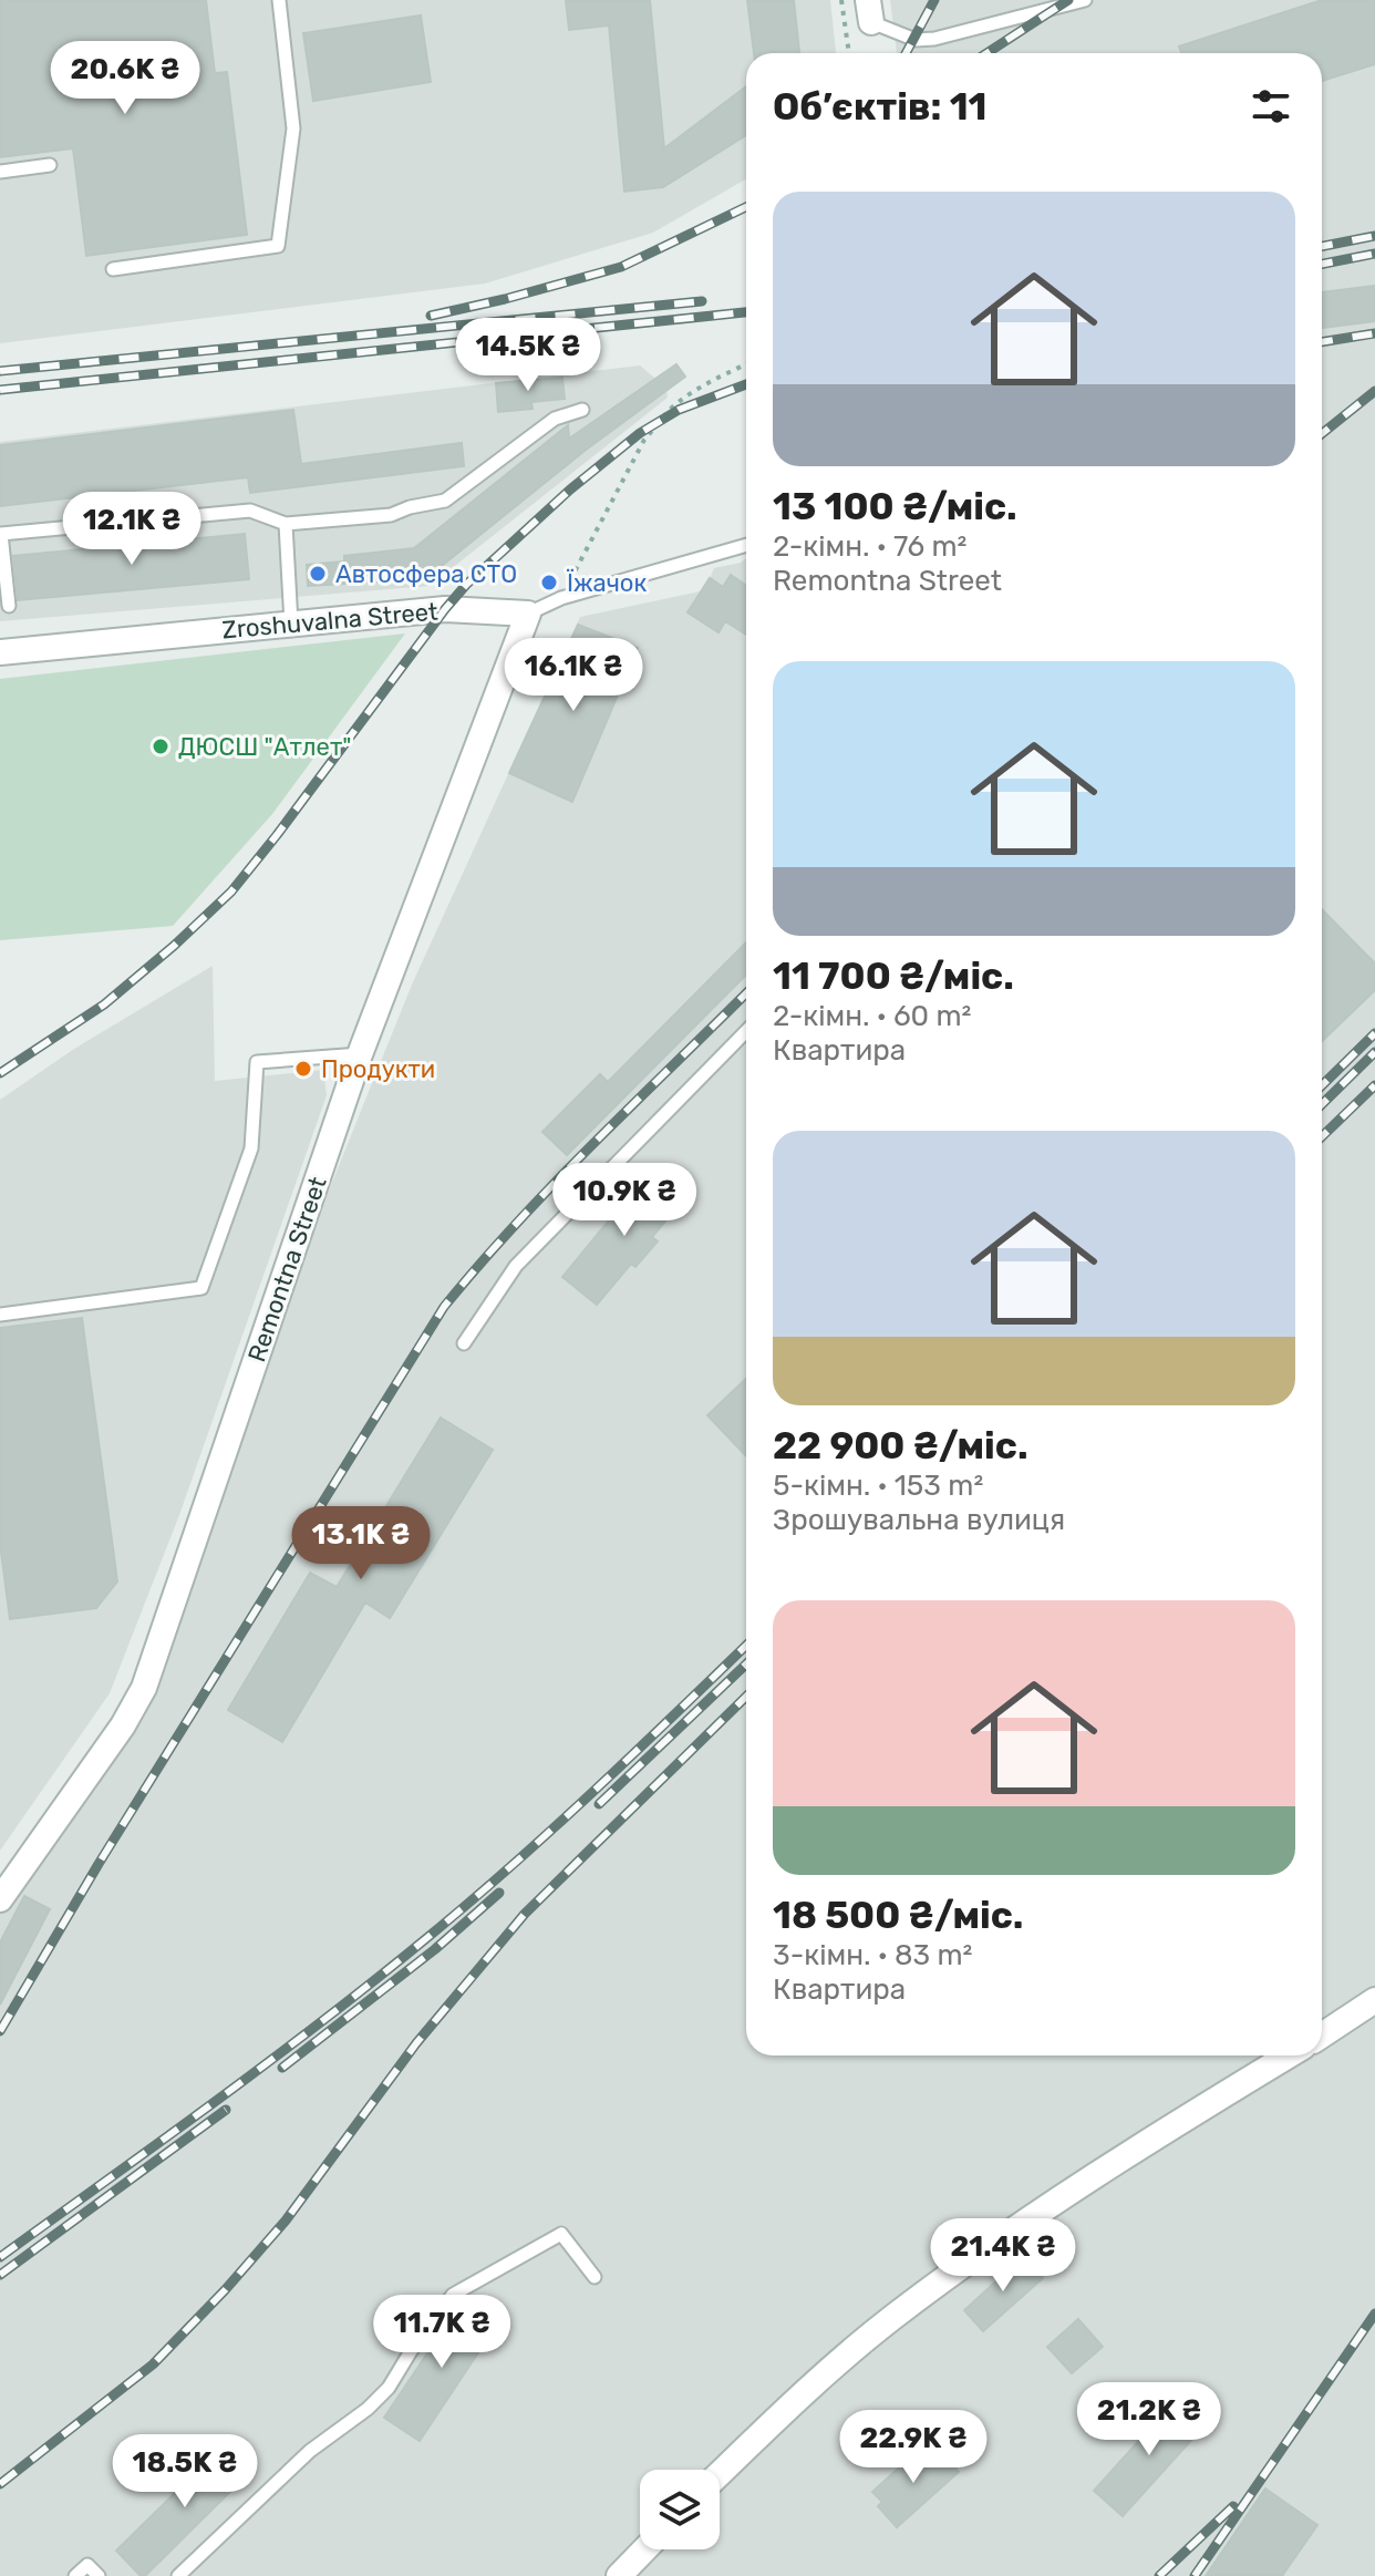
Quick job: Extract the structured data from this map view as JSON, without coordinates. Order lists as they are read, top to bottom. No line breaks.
{"streets":{"street":["Zroshuvalna Street","Remontna Street"]},"crossings":[["Zroshuvalna Street","Remontna Street"]],"places":["Автосфера СТО","Їжачок","ДЮСШ \"Атлет\"","Продукти"],"page":{"price":["20.6K ₴","14.5K ₴","12.1K ₴","16.1K ₴","10.9K ₴","13.1K ₴","21.4K ₴","11.7K ₴","21.2K ₴","22.9K ₴","18.5K ₴"],"heading":"Об’єктів: 11","list":[{"name":"13 100 ₴/міс.","note":"2-кімн. · 76 m² · Remontna Street"},{"name":"11 700 ₴/міс.","note":"2-кімн. · 60 m² · Квартира"},{"name":"22 900 ₴/міс.","note":"5-кімн. · 153 m² · Зрошувальна вулиця"},{"name":"18 500 ₴/міс.","note":"3-кімн. · 83 m² · Квартира"}]}}
